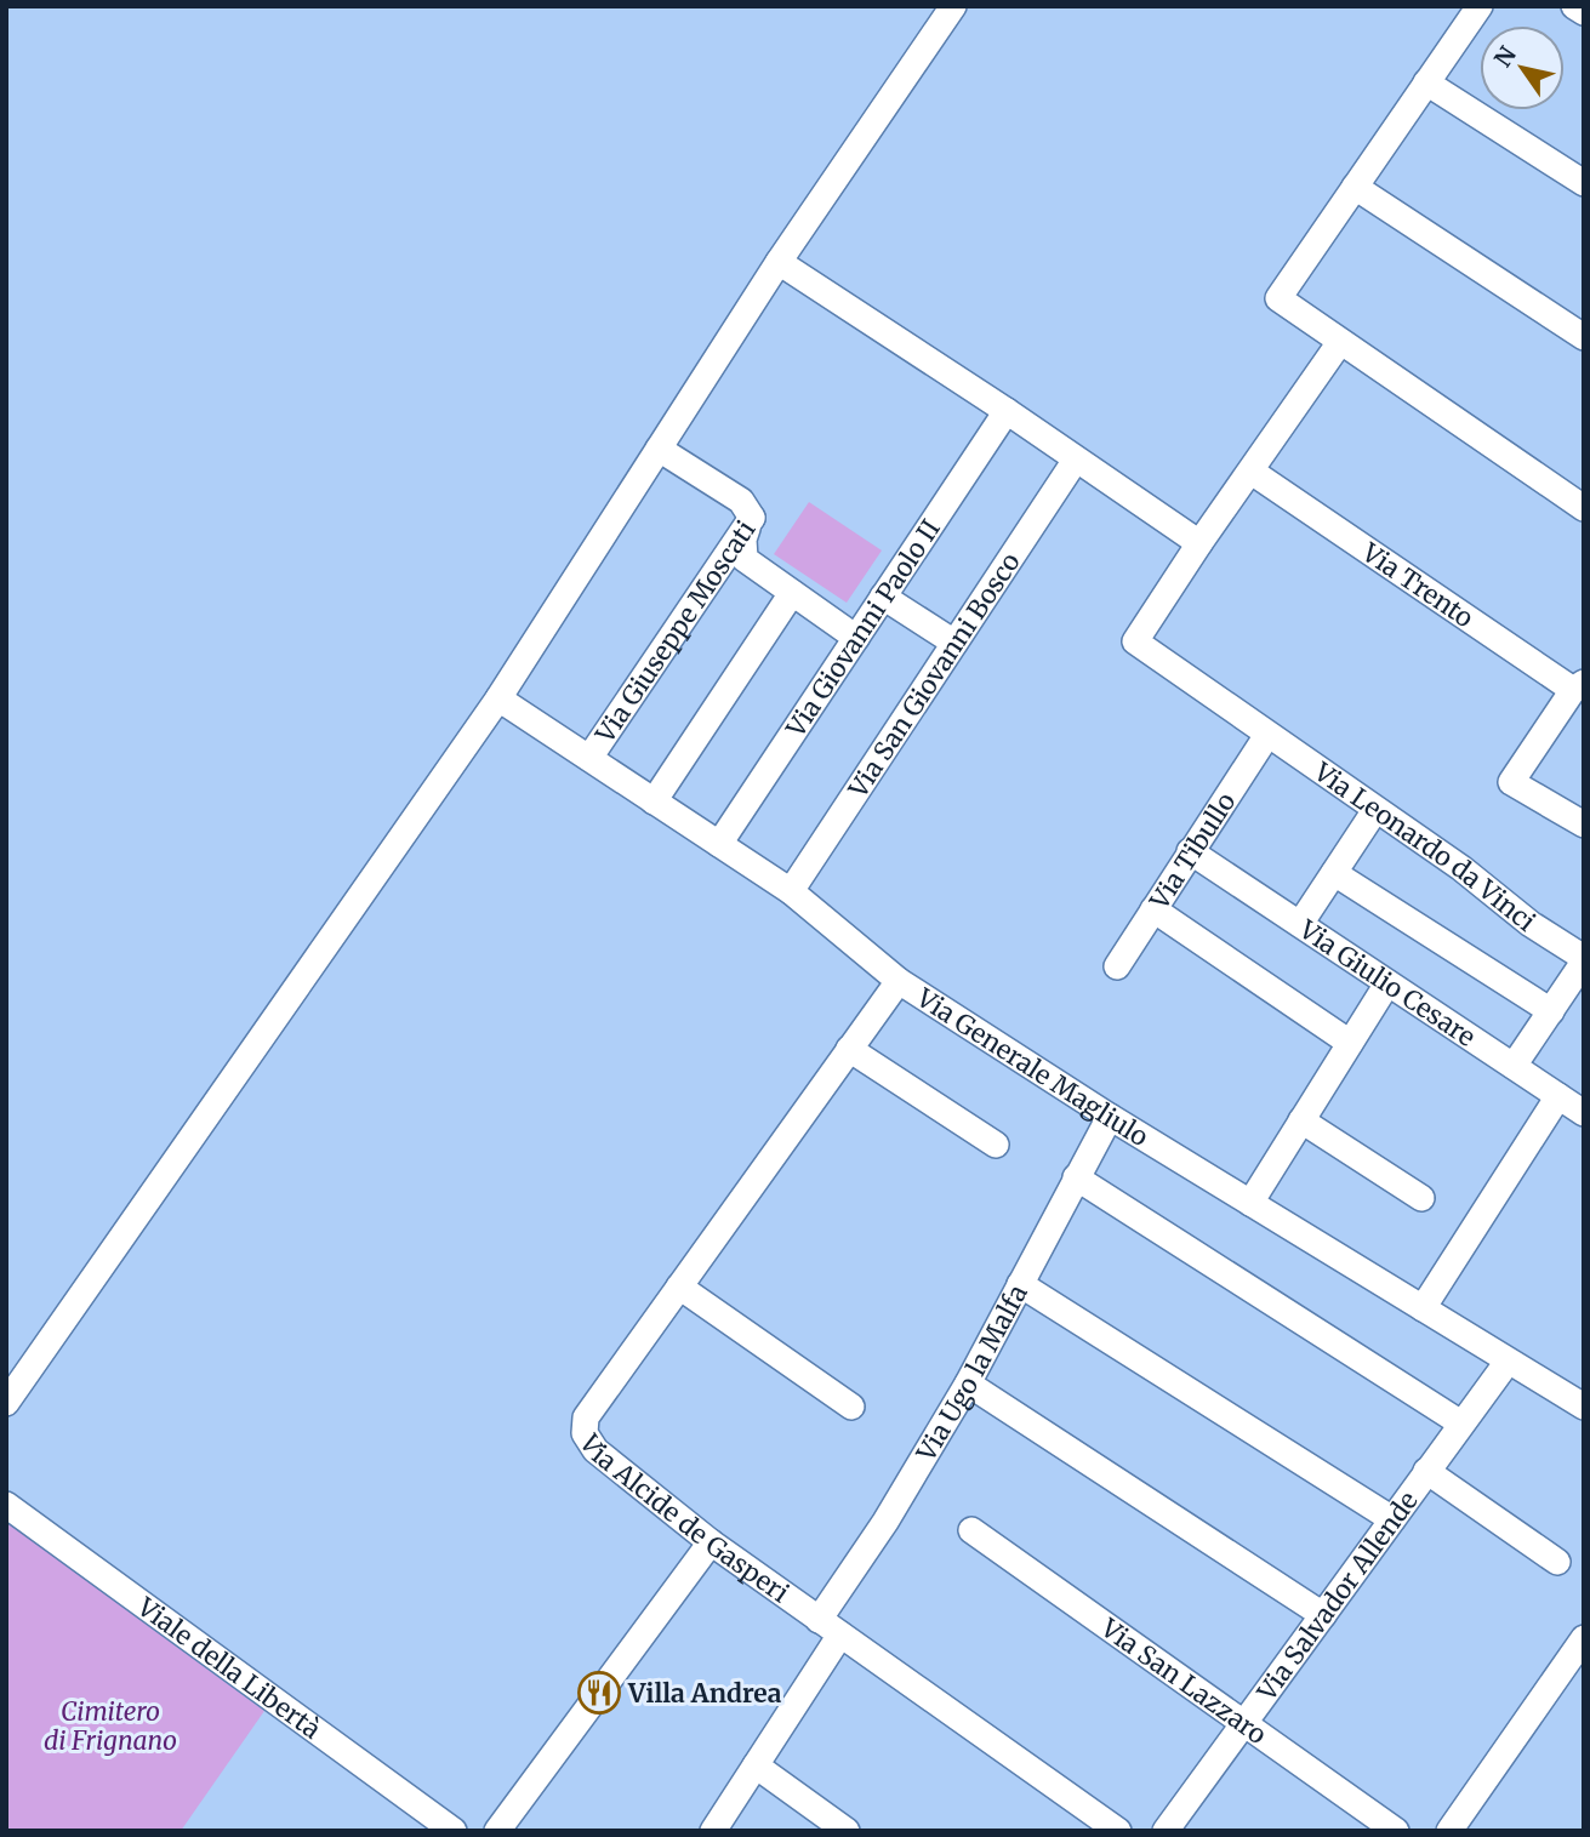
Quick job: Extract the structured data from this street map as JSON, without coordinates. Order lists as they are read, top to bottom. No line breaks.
{"streets":{"street":["Via Trento","Via Giovanni Paolo II","Via Giuseppe Moscati","Via San Giovanni Bosco","Via Leonardo da Vinci","Via Tibullo","Via Giulio Cesare","Via Generale Magliulo","Via Ugo la Malfa","Via Alcide de Gasperi","Via Salvador Allende","Viale della Libertà","Via San Lazzaro"]},"crossings":[["Via Giovanni Paolo II","Via Generale Magliulo"],["Via Giuseppe Moscati","Via Generale Magliulo"],["Via San Giovanni Bosco","Via Generale Magliulo"],["Via Leonardo da Vinci","Via Tibullo"],["Via Tibullo","Via Giulio Cesare"],["Via Generale Magliulo","Via Ugo la Malfa"],["Via Generale Magliulo","Via Alcide de Gasperi"],["Via Generale Magliulo","Via Salvador Allende"],["Via Ugo la Malfa","Via Alcide de Gasperi"],["Via Salvador Allende","Via San Lazzaro"]],"parks":["Cimitero di Frignano"],"places":{"restaurant":["Villa Andrea"]},"north":"top left"}
